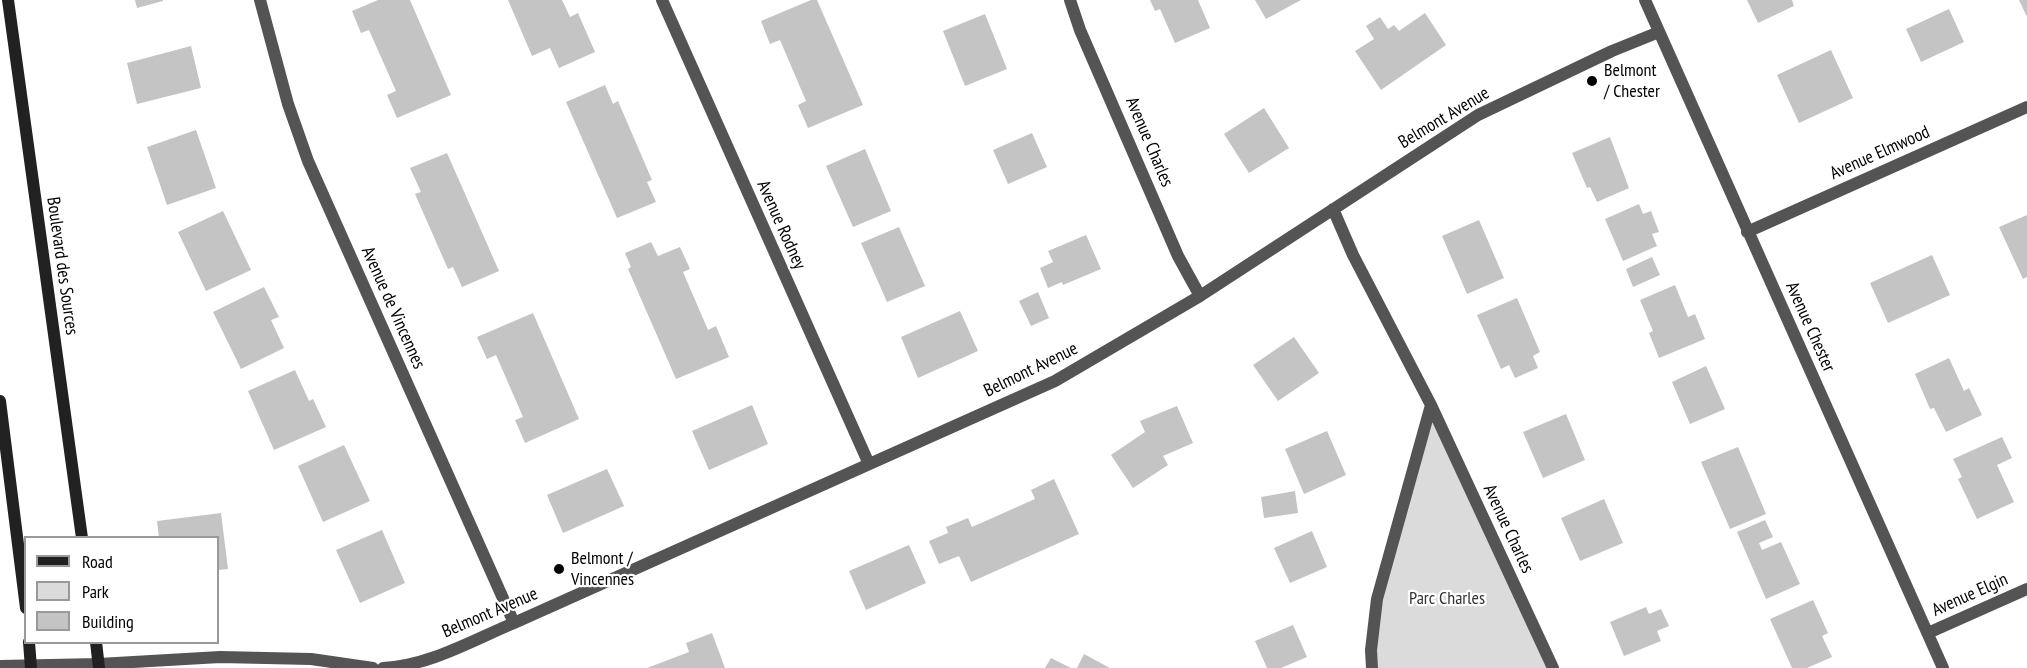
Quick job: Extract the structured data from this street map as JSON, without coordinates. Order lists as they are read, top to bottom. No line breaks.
{"streets":{"main road":["Boulevard des Sources"],"street":["Belmont Avenue","Avenue Charles","Avenue Elmwood","Avenue Rodney","Avenue de Vincennes","Avenue Chester","Avenue Elgin"]},"crossings":[["Belmont Avenue","Avenue Charles"],["Belmont Avenue","Avenue Rodney"],["Belmont Avenue","Avenue de Vincennes"],["Belmont Avenue","Avenue Chester"],["Avenue Elmwood","Avenue Chester"],["Avenue Chester","Avenue Elgin"]],"parks":["Parc Charles"],"places":["Belmont / Chester","Belmont / Vincennes"],"legend":["Road","Park","Building"]}
